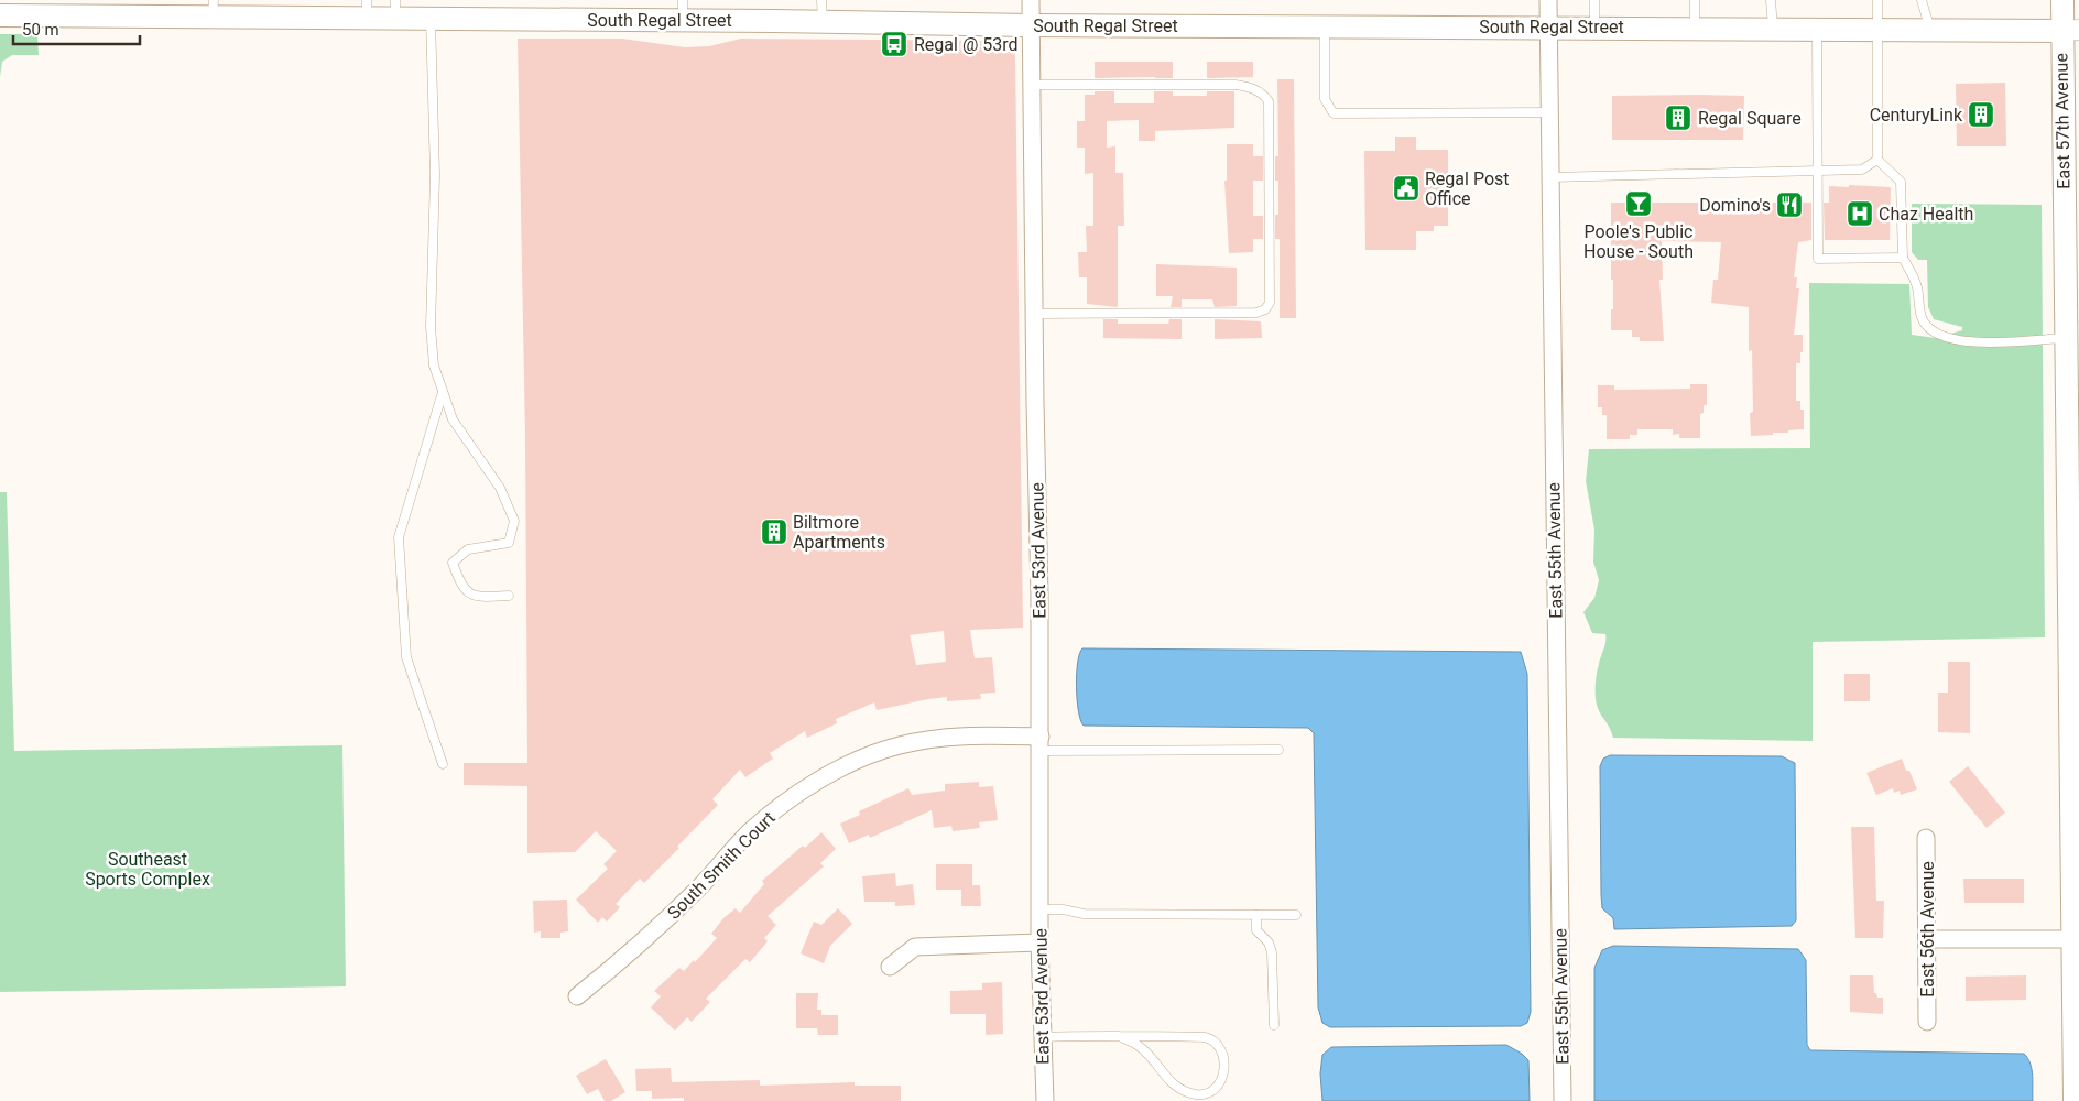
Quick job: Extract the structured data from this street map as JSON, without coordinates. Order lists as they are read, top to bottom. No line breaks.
{"streets":{"main road":["South Regal Street","East 57th Avenue"],"street":["East 53rd Avenue","East 55th Avenue","South Smith Court","East 56th Avenue"]},"crossings":[["South Regal Street","East 57th Avenue"],["South Regal Street","East 53rd Avenue"],["South Regal Street","East 55th Avenue"],["East 53rd Avenue","South Smith Court"]],"parks":["Southeast Sports Complex"],"places":{"bus stop":["Regal @ 53rd"],"building":["CenturyLink","Regal Square","Biltmore Apartments"],"public building":["Regal Post Office"],"bar":["Poole's Public House - South"],"restaurant":["Domino's"],"hospital":["Chaz Health"]},"scale_bar":"50 m"}
